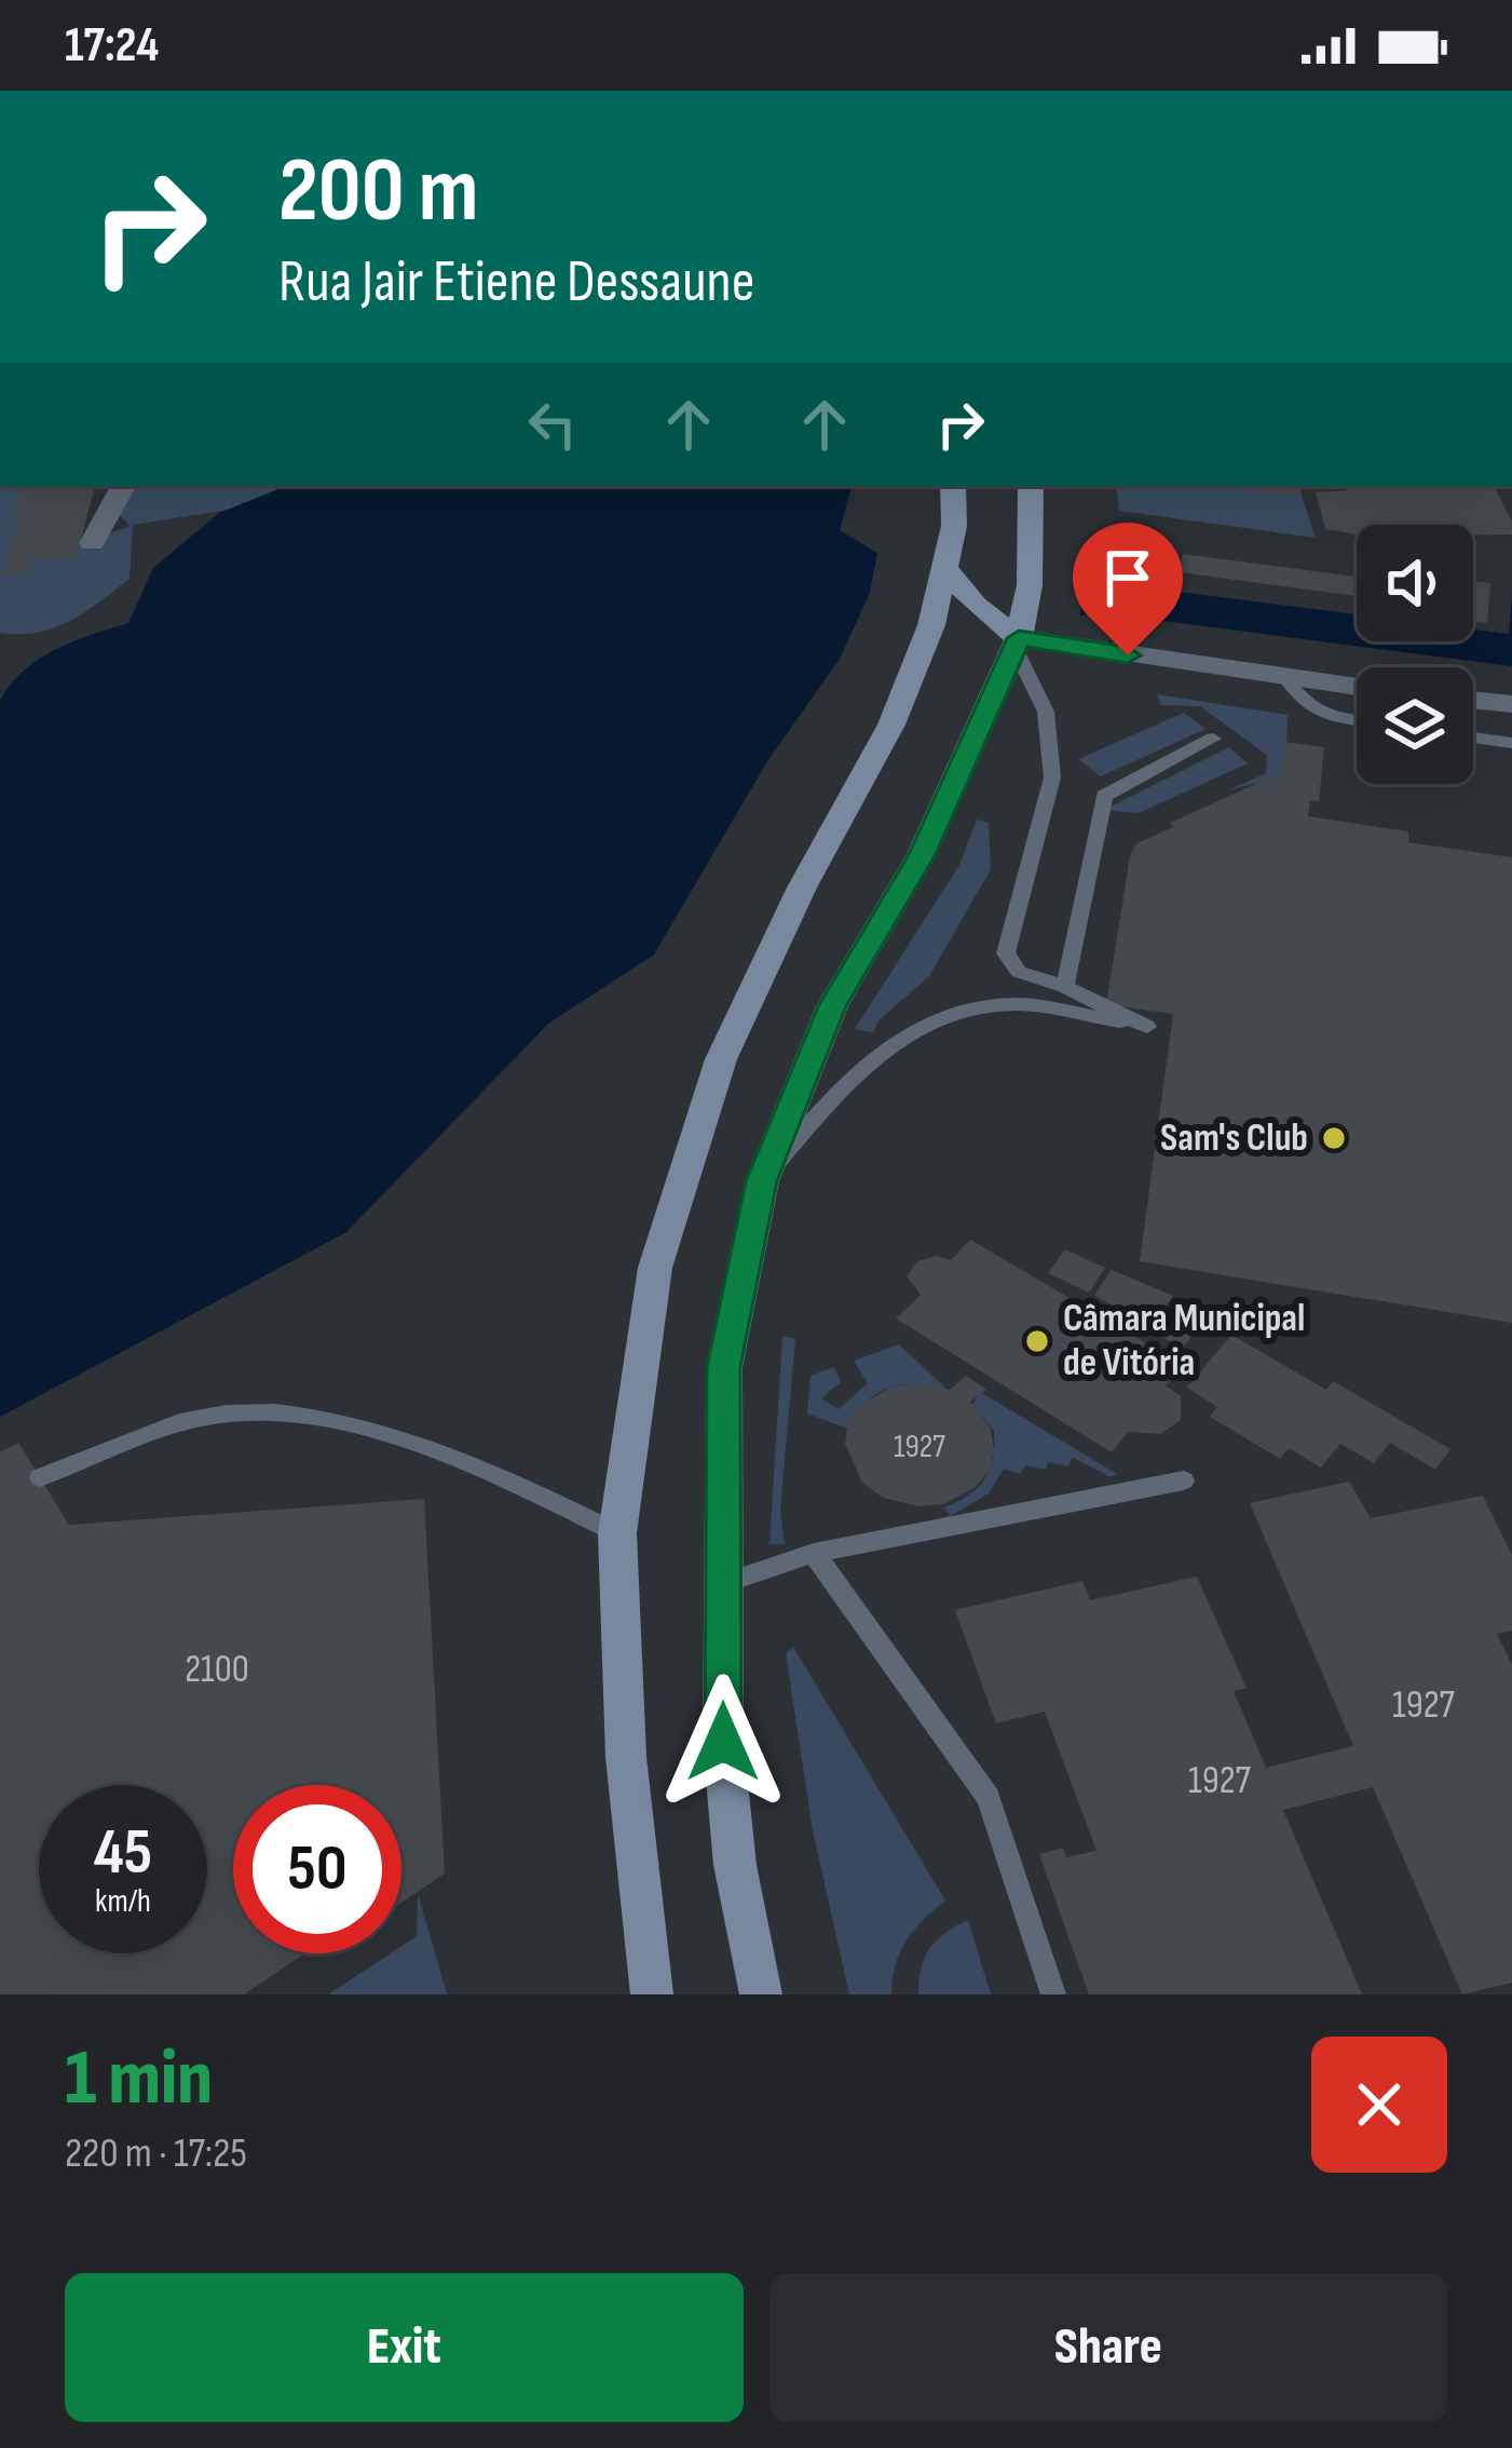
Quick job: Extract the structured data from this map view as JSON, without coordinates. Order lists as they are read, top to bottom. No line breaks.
{"places":["Sam's Club","Câmara Municipal de Vitória"],"house_numbers":["1927","2100","1927","1927"],"page":{"status":"17:24","turn":["200 m","Rua Jair Etiene Dessaune"],"speed":"45 km/h","limit":"50","heading":["1 min","220 m · 17:25"],"buttons":["Exit","Share"]}}
